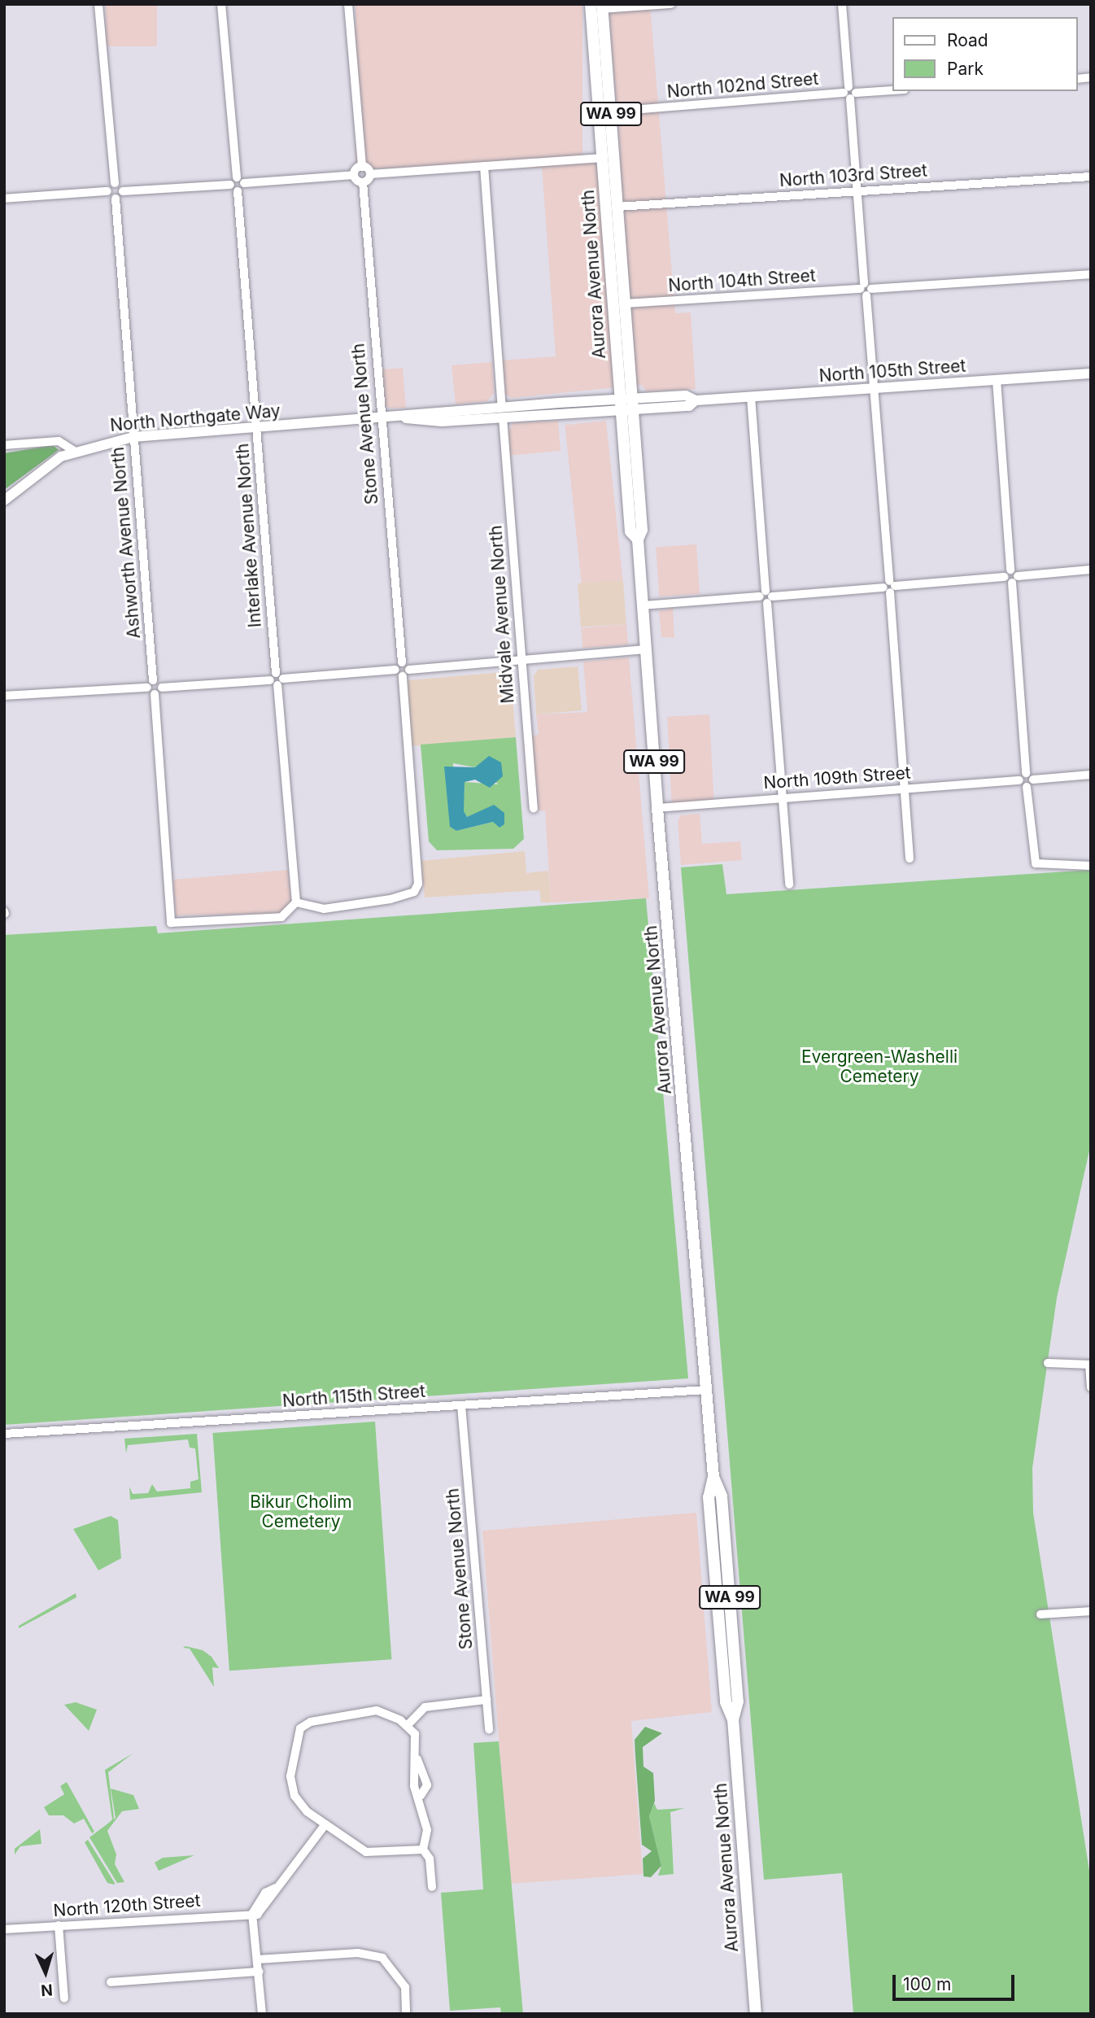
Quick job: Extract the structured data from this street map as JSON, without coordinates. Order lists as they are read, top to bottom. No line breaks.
{"streets":{"highway":["WA 99","Aurora Avenue North"],"main road":["North 105th Street","North Northgate Way"],"street":["North 102nd Street","North 103rd Street","North 104th Street","Stone Avenue North","Interlake Avenue North","Ashworth Avenue North","Midvale Avenue North","North 109th Street","North 115th Street","North 120th Street"]},"crossings":[["North 102nd Street","Aurora Avenue North"],["North 103rd Street","Aurora Avenue North"],["Aurora Avenue North","North 104th Street"],["Aurora Avenue North","North 105th Street"],["Aurora Avenue North","North Northgate Way"],["Aurora Avenue North","North 109th Street"],["Aurora Avenue North","North 115th Street"],["North 105th Street","North Northgate Way"],["North Northgate Way","Stone Avenue North"],["North Northgate Way","Interlake Avenue North"],["North Northgate Way","Ashworth Avenue North"],["North Northgate Way","Midvale Avenue North"],["Stone Avenue North","North 115th Street"]],"parks":["Evergreen-Washelli Cemetery","Bikur Cholim Cemetery"],"legend":["Road","Park"],"scale_bar":"100 m","north":"bottom"}
